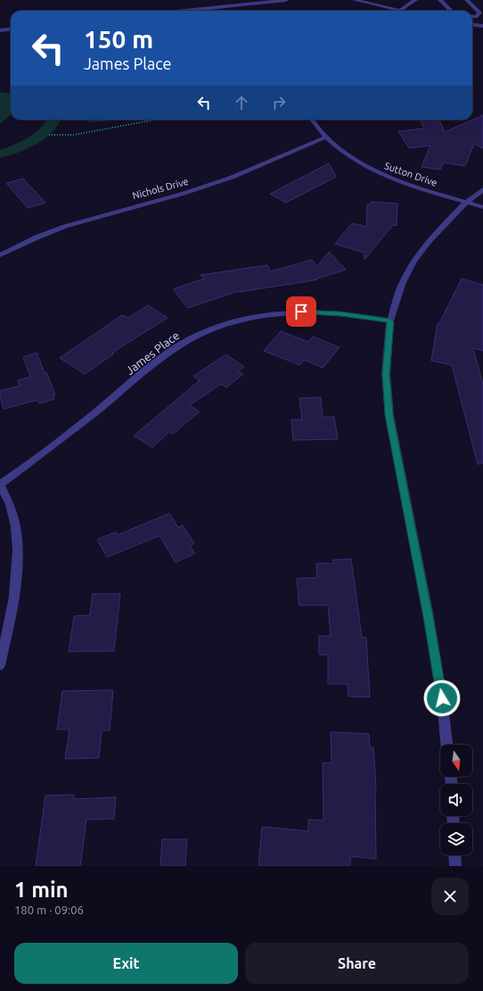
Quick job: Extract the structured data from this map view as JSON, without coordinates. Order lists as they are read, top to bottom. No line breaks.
{"streets":{"street":["Sutton Drive","Nichols Drive","James Place"]},"crossings":[["Sutton Drive","Nichols Drive"]],"north":"bottom","page":{"turn":["150 m","James Place"],"heading":["1 min","180 m · 09:06"],"buttons":["Exit","Share"]}}
